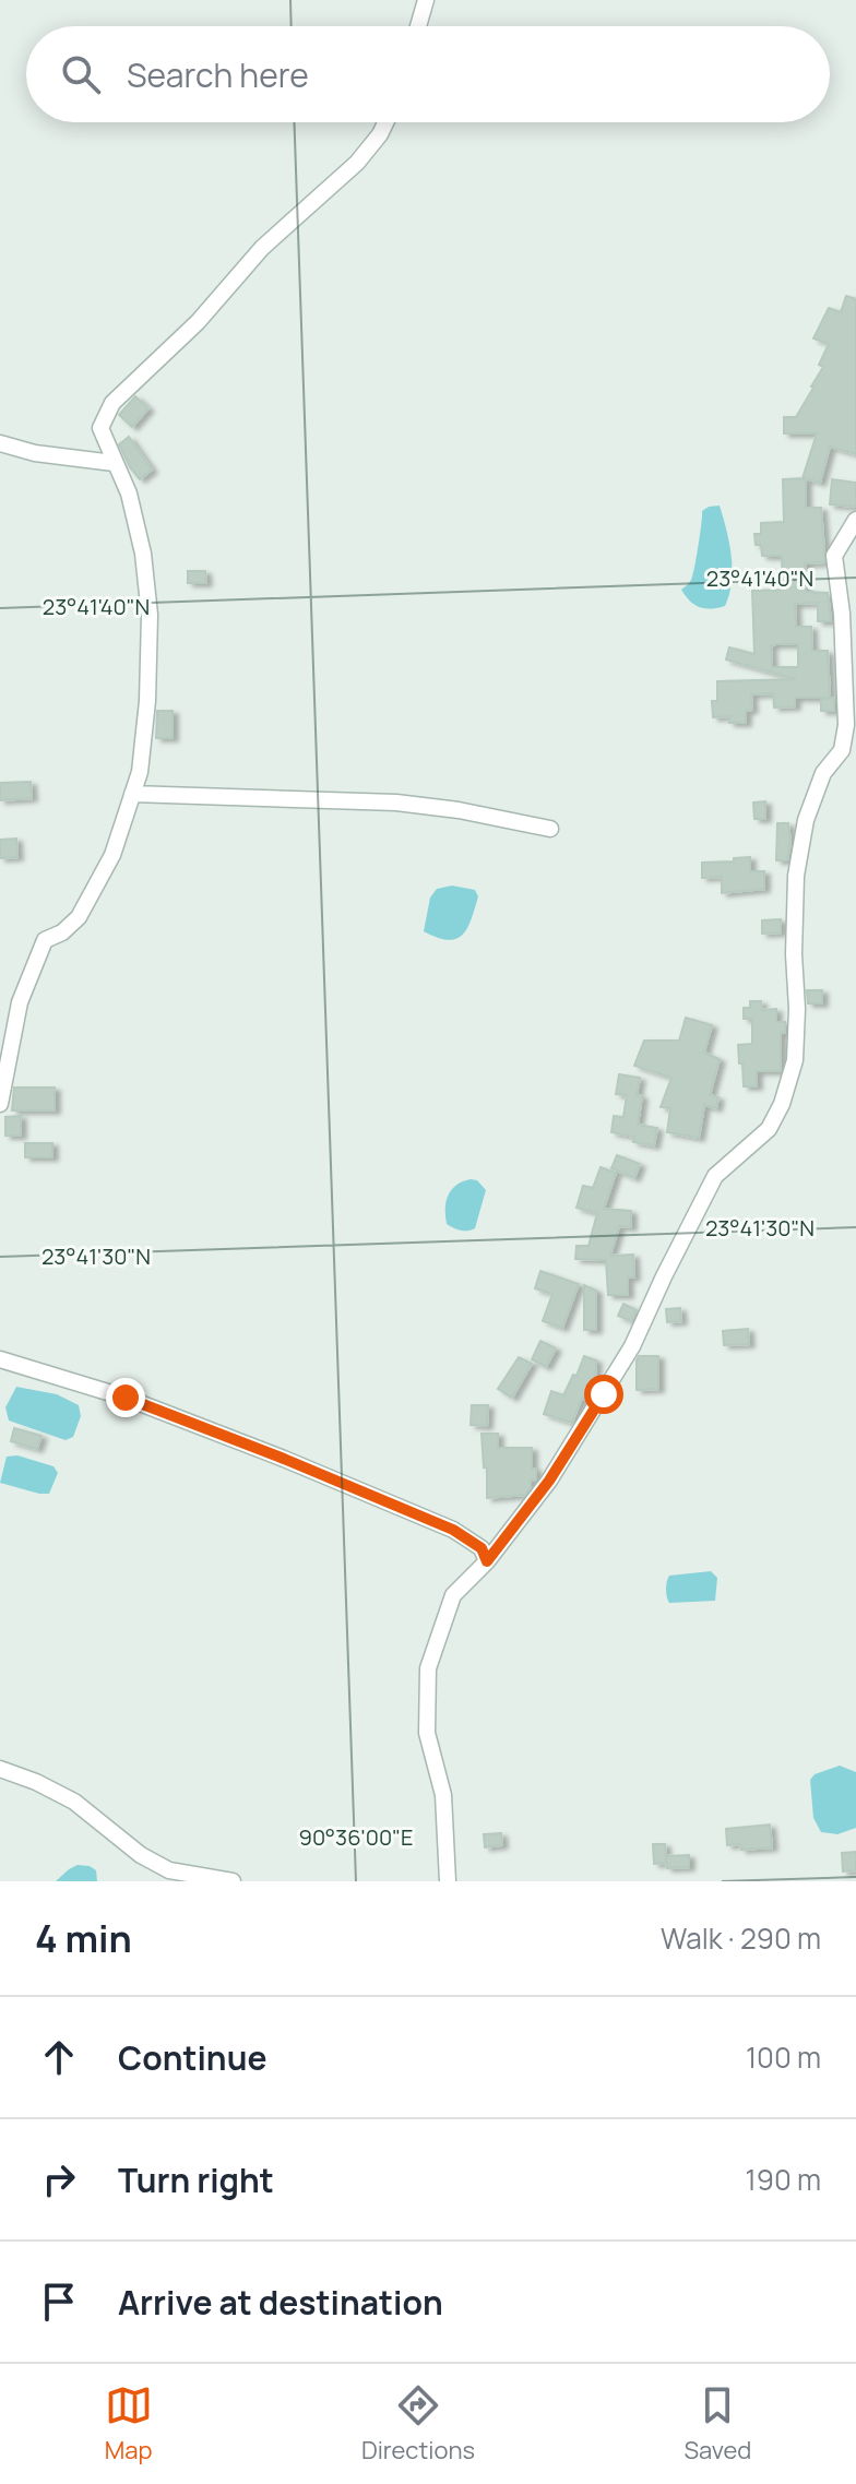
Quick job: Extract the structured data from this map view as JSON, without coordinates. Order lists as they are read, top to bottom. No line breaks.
{"page":{"search":"Search here","heading":["4 min","Walk · 290 m"],"list":[["Continue","100 m"],["Turn right","190 m"],"Arrive at destination"],"nav":["Map","Directions","Saved"]},"coordinates":["23°41'40\"N","23°41'30\"N","90°36'00\"E"]}
